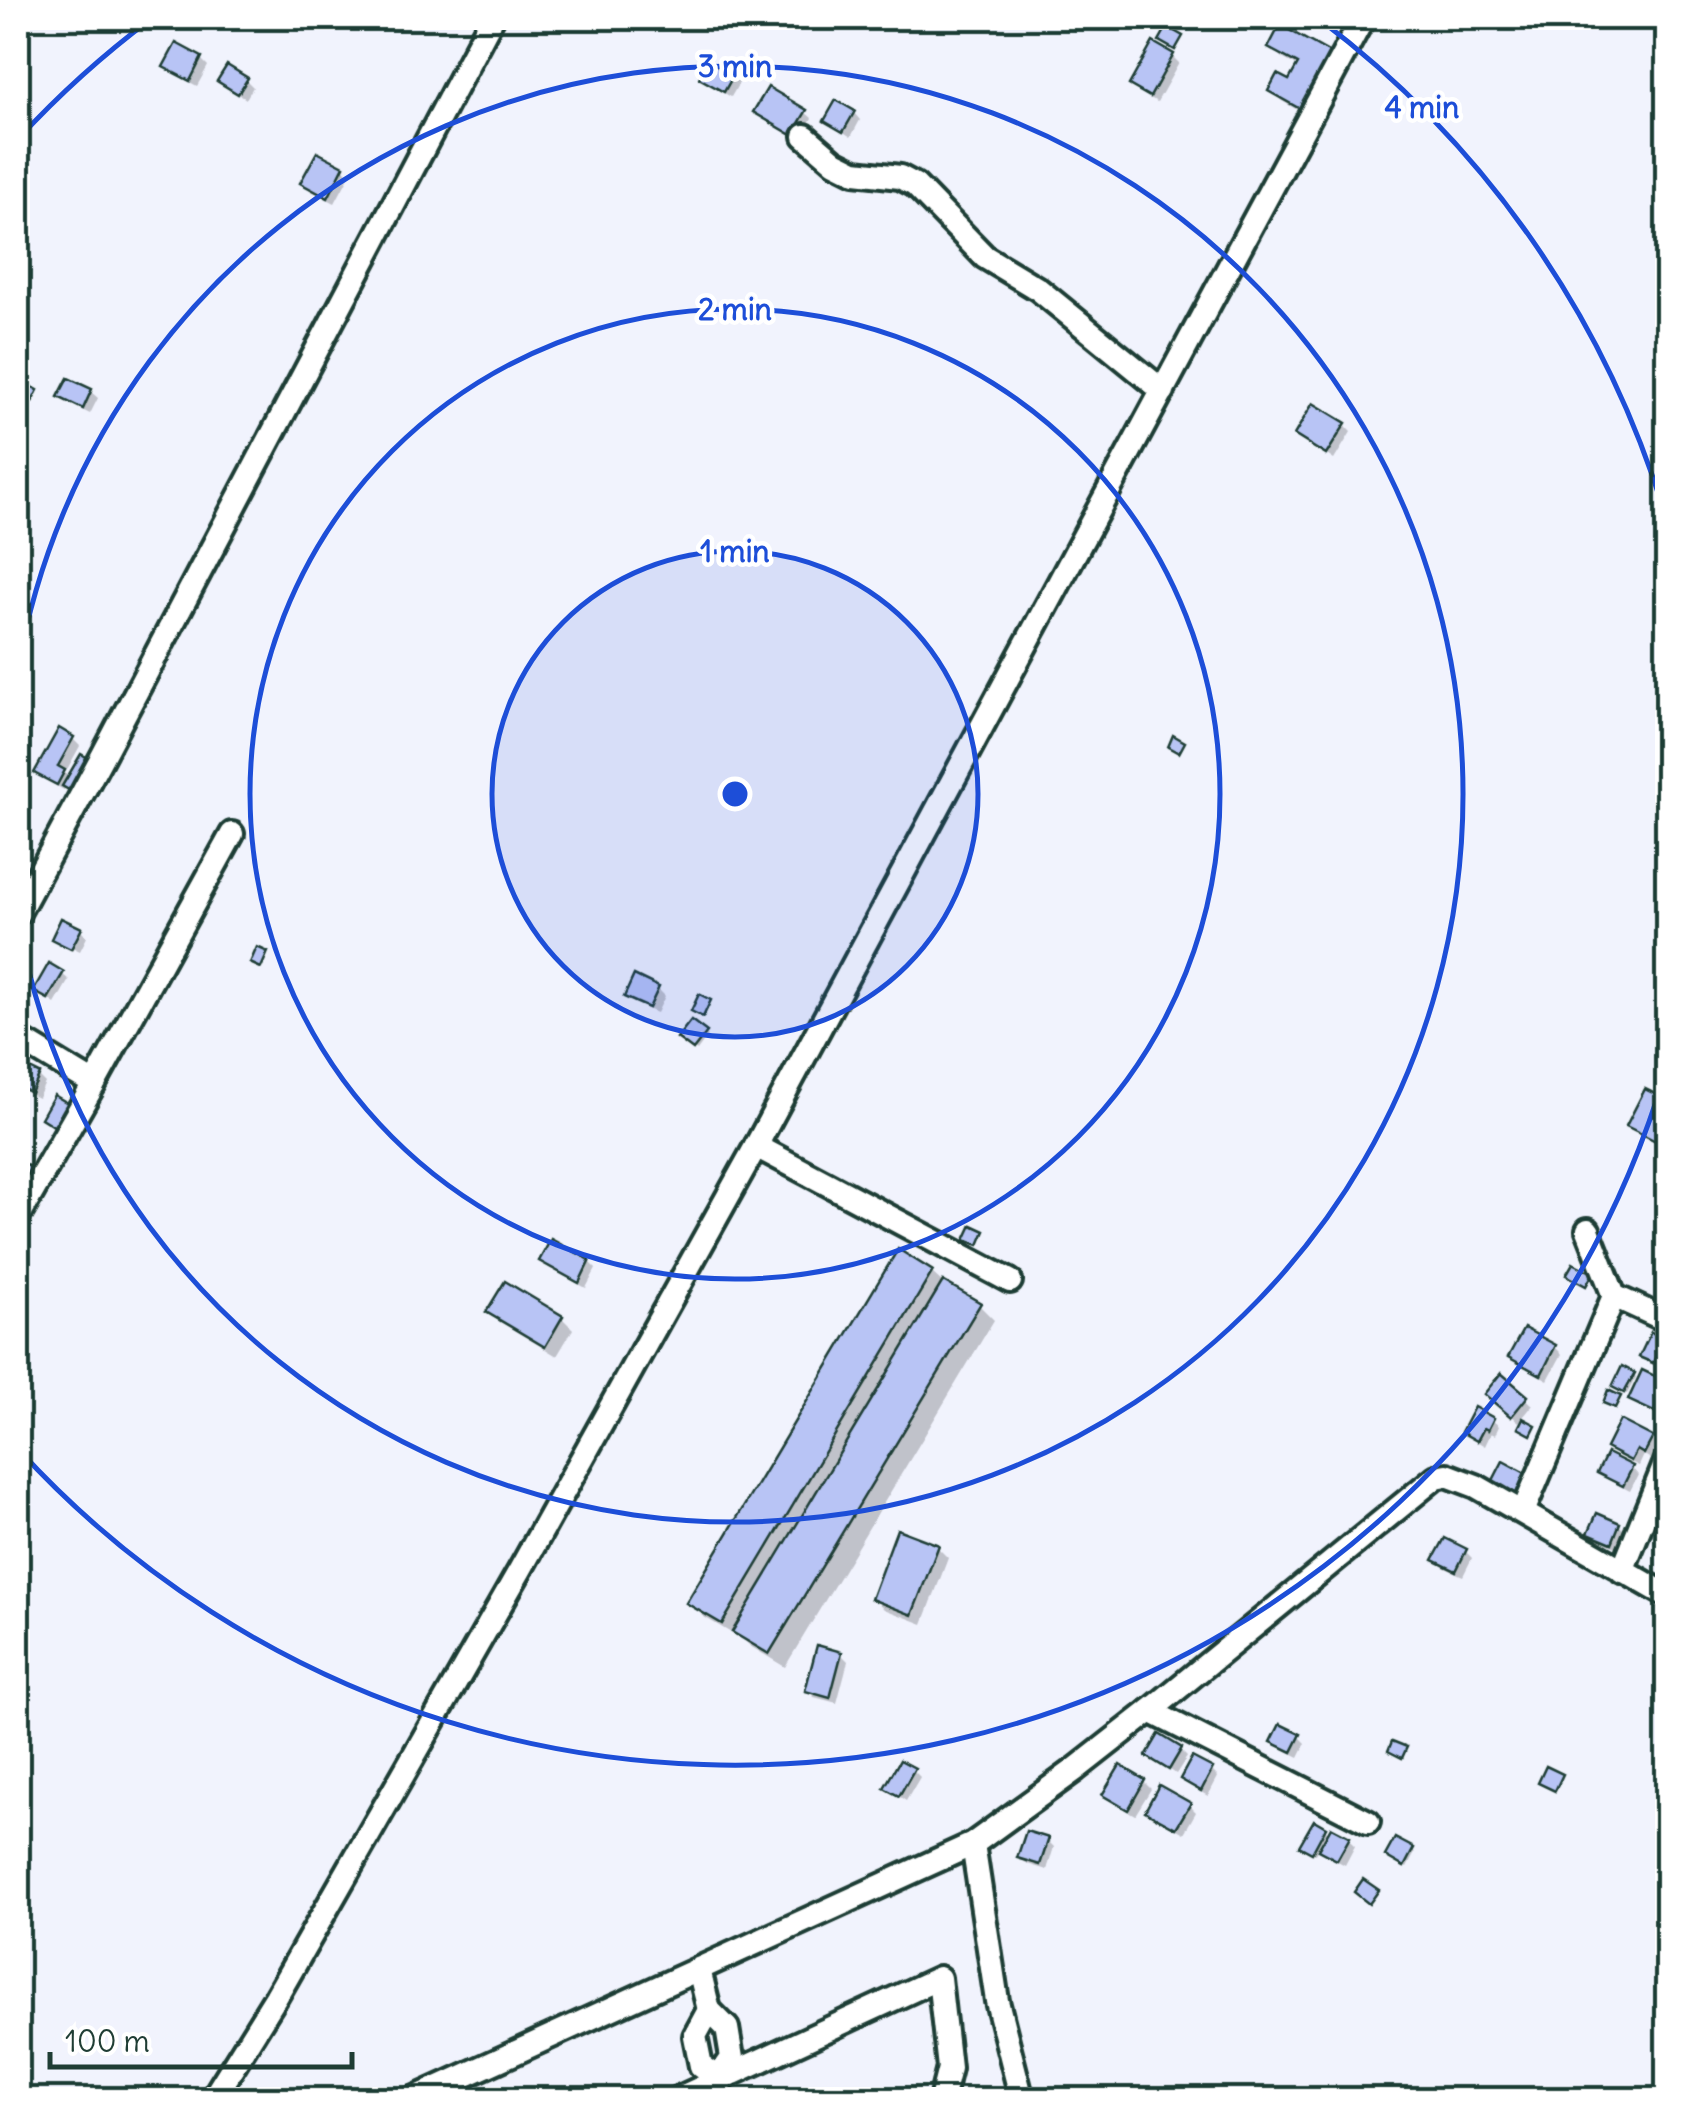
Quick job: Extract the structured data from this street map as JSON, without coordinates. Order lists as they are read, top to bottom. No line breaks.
{"scale_bar":"100 m","rings":["3 min","4 min","2 min","1 min"]}
